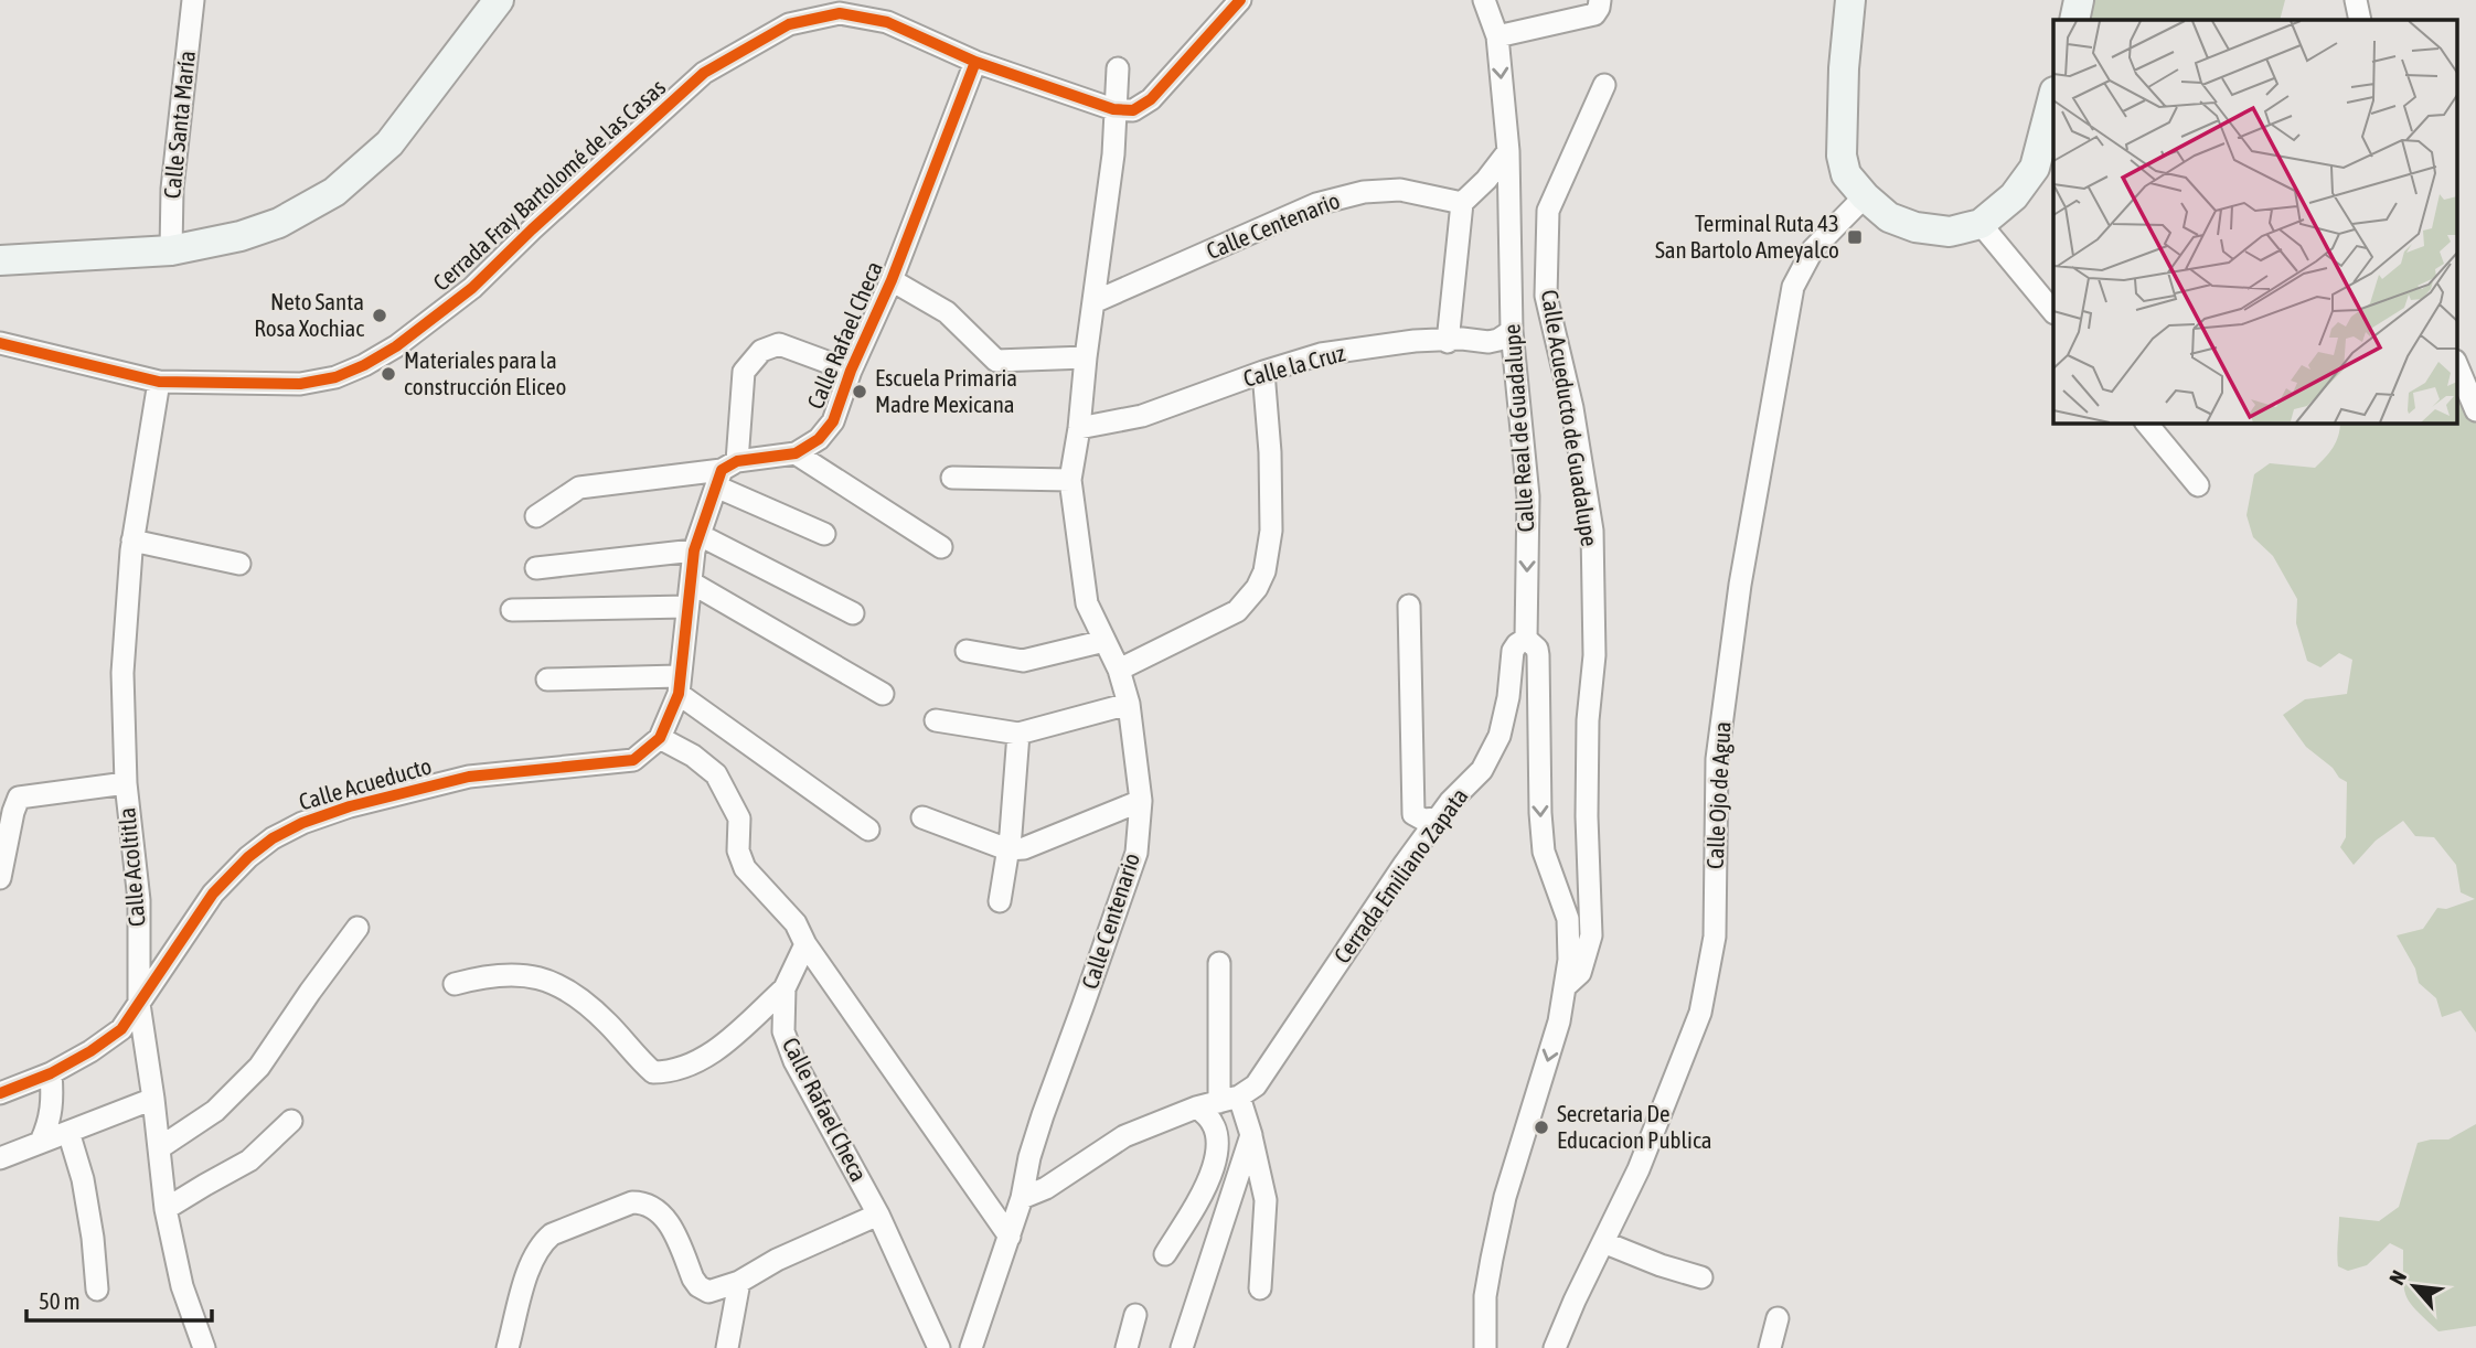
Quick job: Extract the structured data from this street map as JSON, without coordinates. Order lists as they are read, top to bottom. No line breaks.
{"streets":{"street":["Calle Santa María","Cerrada Fray Bartolomé de las Casas","Calle Centenario","Calle Rafael Checa","Calle la Cruz","Calle Acueducto de Guadalupe","Calle Real de Guadalupe","Calle Acueducto","Calle Ojo de Agua","Calle Acoltitla","Cerrada Emiliano Zapata"]},"crossings":[["Cerrada Fray Bartolomé de las Casas","Calle Centenario"],["Cerrada Fray Bartolomé de las Casas","Calle Rafael Checa"],["Cerrada Fray Bartolomé de las Casas","Calle Acoltitla"],["Calle Centenario","Calle la Cruz"],["Calle Centenario","Cerrada Emiliano Zapata"],["Calle la Cruz","Calle Real de Guadalupe"],["Calle Acueducto de Guadalupe","Calle Real de Guadalupe"],["Calle Real de Guadalupe","Cerrada Emiliano Zapata"],["Calle Acueducto","Calle Acoltitla"]],"one_way":["Calle Real de Guadalupe"],"places":{"transit":["Terminal Ruta 43 San Bartolo Ameyalco"],"other":["Neto Santa Rosa Xochiac","Materiales para la construcción Eliceo","Escuela Primaria Madre Mexicana","Secretaria De Educacion Publica"]},"scale_bar":"50 m","north":"top left"}
